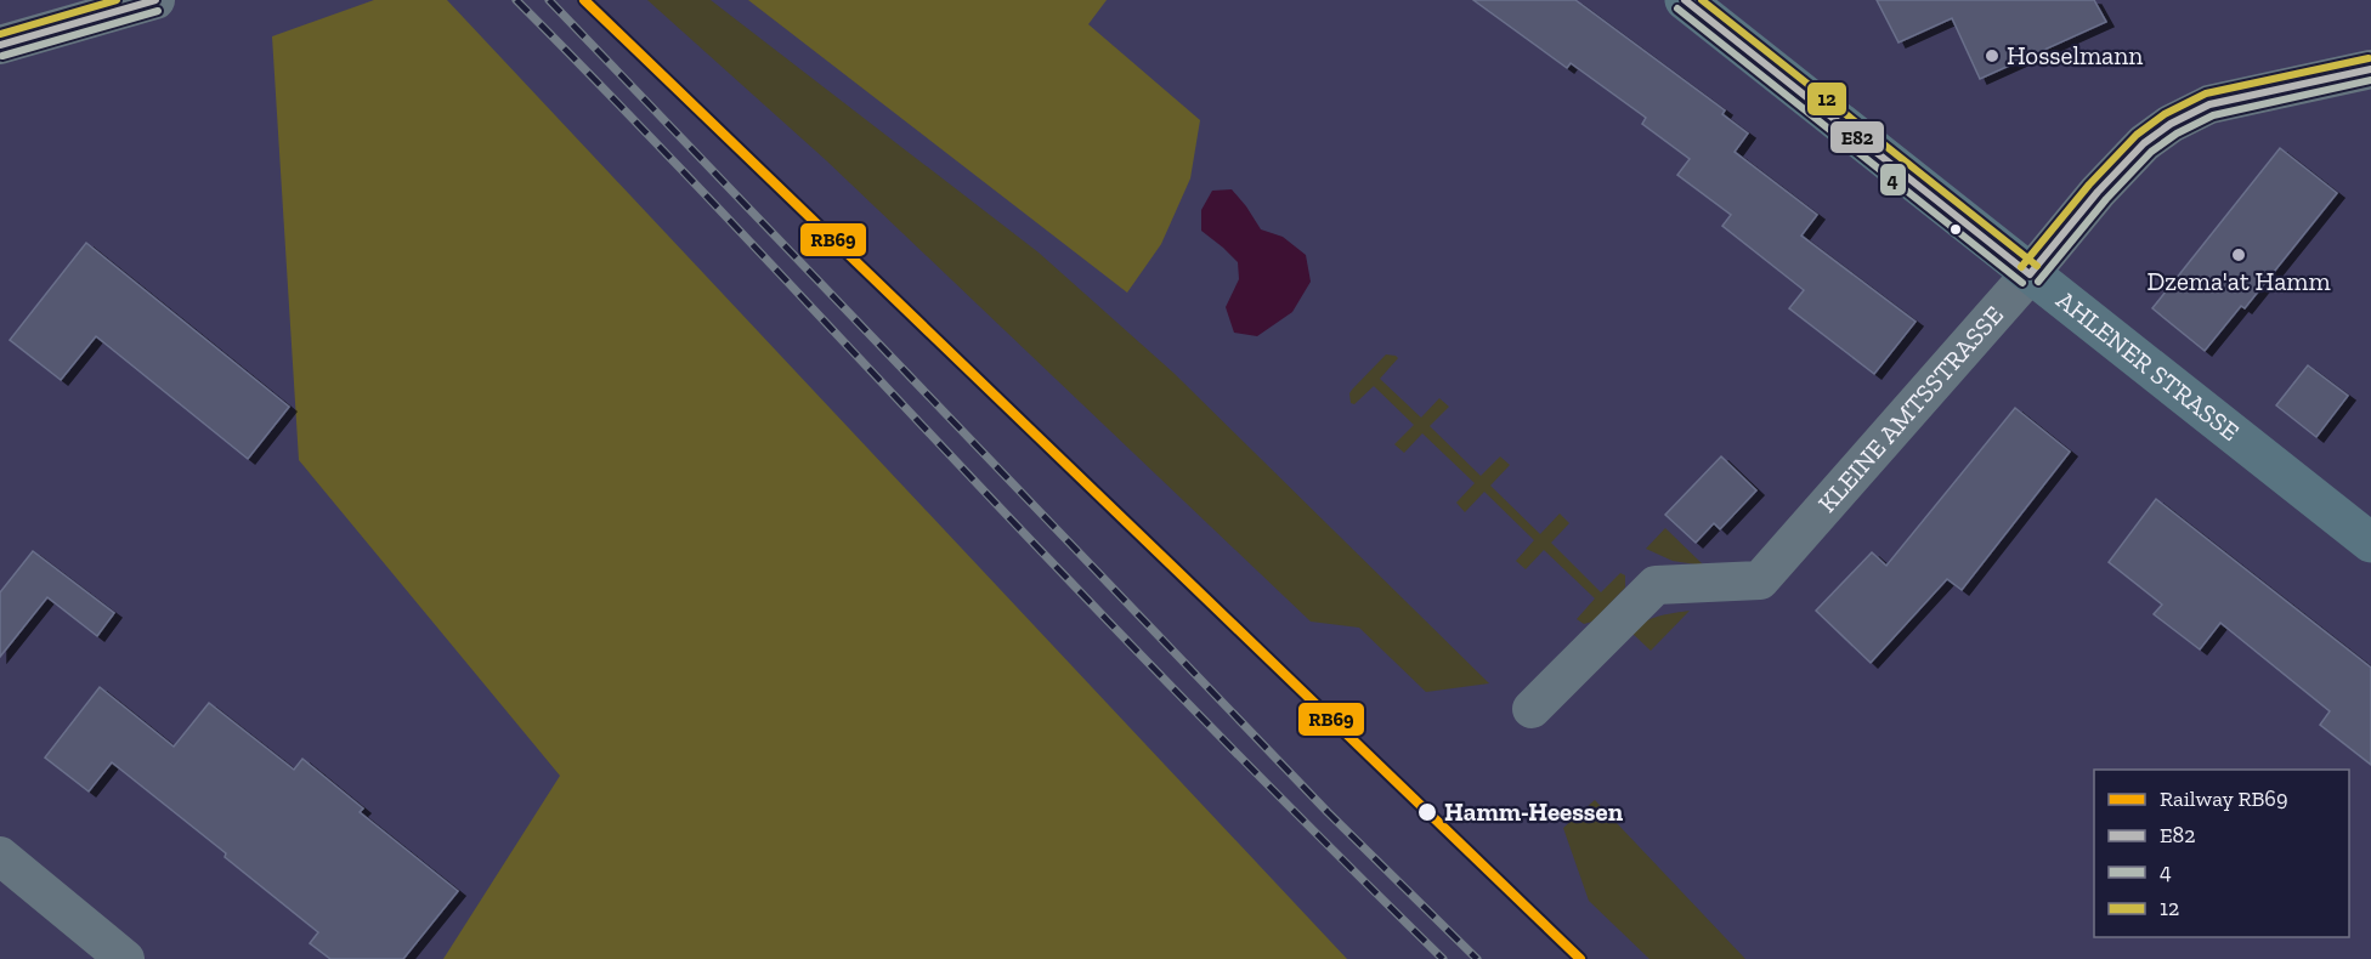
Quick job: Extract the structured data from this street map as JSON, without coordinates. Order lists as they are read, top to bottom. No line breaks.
{"streets":{"main road":["AHLENER STRASSE"],"street":["KLEINE AMTSSTRASSE"]},"crossings":[["AHLENER STRASSE","KLEINE AMTSSTRASSE"]],"places":["Hosselmann","Dzema'at Hamm","Hamm-Heessen"],"lines":["rail line RB69","transit line E82","transit line 12","transit line 4"],"legend":["Railway RB69","E82","4","12"]}
